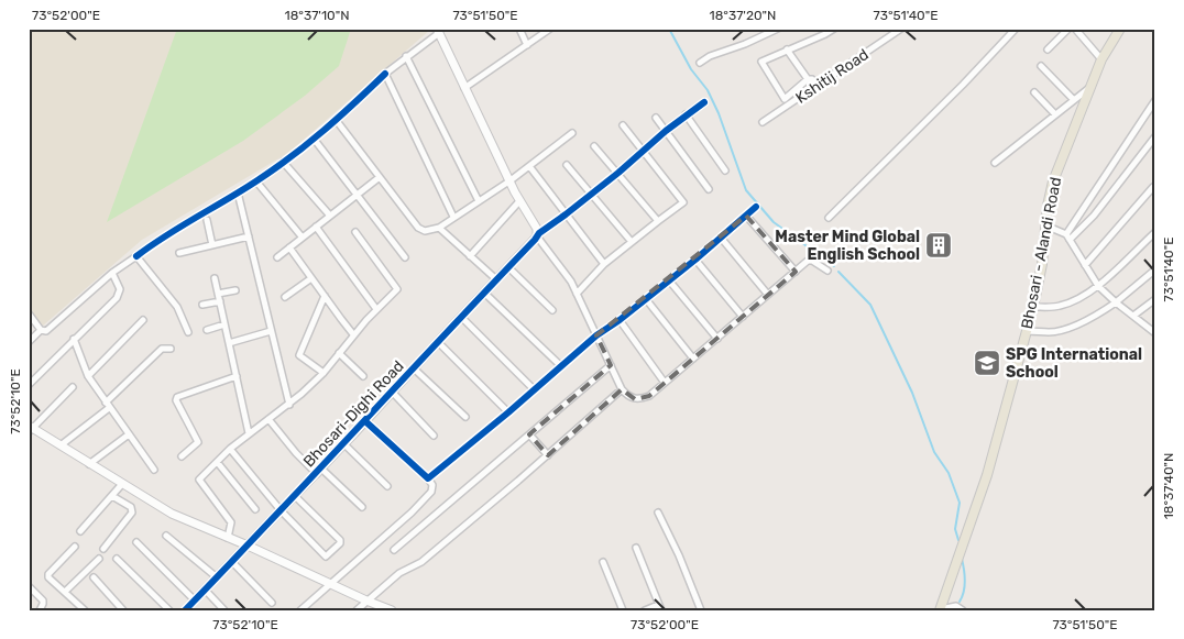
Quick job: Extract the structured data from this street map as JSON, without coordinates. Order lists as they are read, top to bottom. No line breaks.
{"streets":{"main road":["Bhosari - Alandi Road"],"street":["Kshitij Road","Bhosari-Dighi Road"]},"places":{"building":["Master Mind Global English School"],"school or university":["SPG International School"]},"coordinates":["73°52'00\"E","18°37'10\"N","73°51'50\"E","18°37'20\"N","73°51'40\"E","73°52'10\"E","18°37'40\"N"]}
